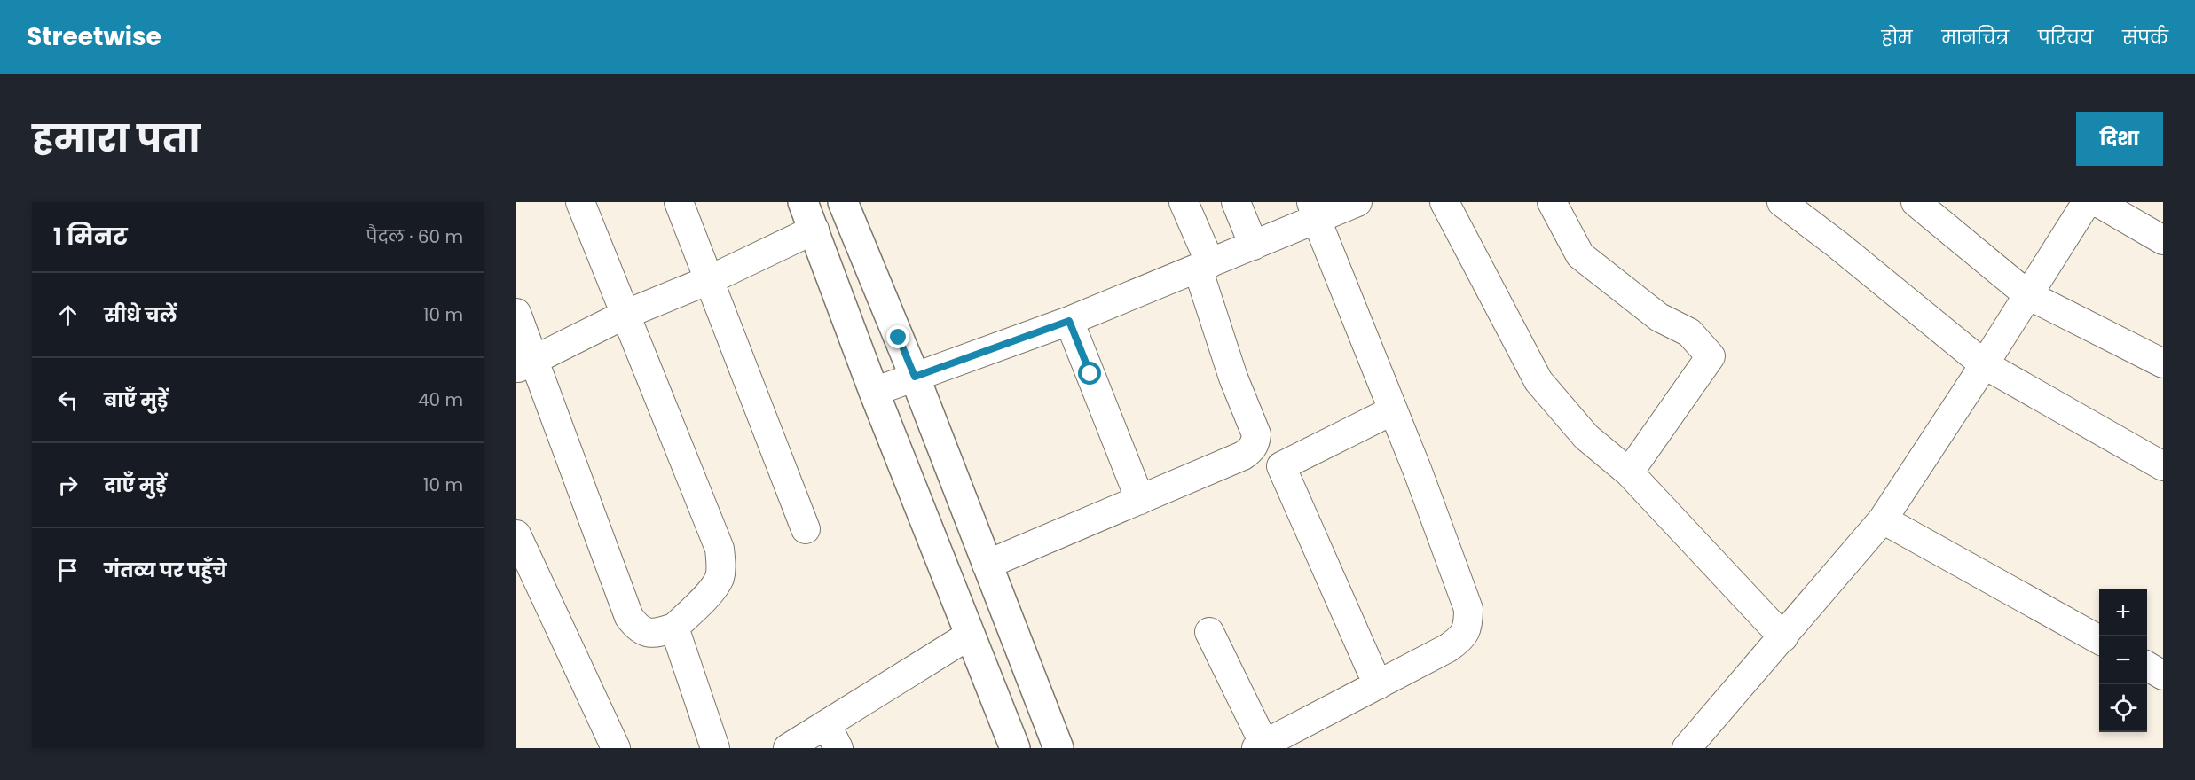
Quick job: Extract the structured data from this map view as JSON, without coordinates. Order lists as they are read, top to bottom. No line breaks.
{"page":{"header":"Streetwise","nav":["होम","मानचित्र","परिचय","संपर्क"],"title":"हमारा पता","buttons":"दिशा","heading":["1 मिनट","पैदल · 60 m"],"list":[["सीधे चलें","10 m"],["बाएँ मुड़ें","40 m"],["दाएँ मुड़ें","10 m"],"गंतव्य पर पहुँचे"],"map_buttons":["+","−"]}}
